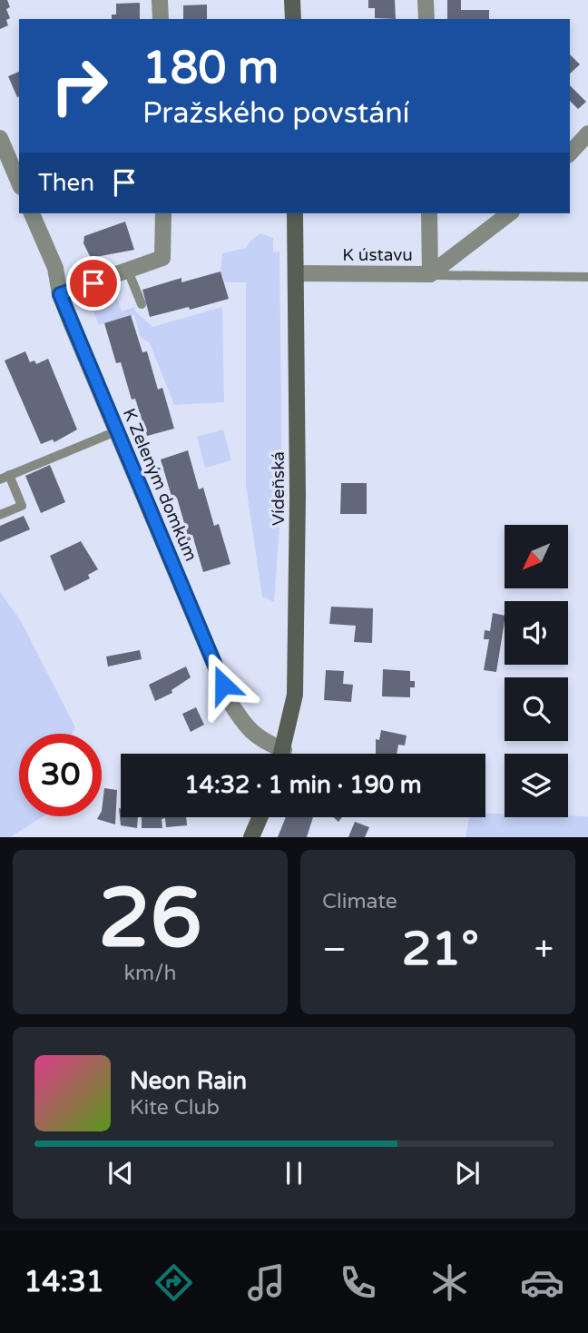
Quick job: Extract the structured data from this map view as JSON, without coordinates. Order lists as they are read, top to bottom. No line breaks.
{"streets":{"main road":["Vídeňská"],"street":["K ústavu","K Zeleným domkům"]},"crossings":[["K ústavu","Vídeňská"]],"north":"bottom left","page":{"turn":["180 m","Pražského povstání"],"then":"Then","limit":"30","trip":"14:32 · 1 min · 190 m","tile":[["26","km/h"],"Climate"],"heat":["−","21°","+"],"song":["Neon Rain","Kite Club"],"tabs":"14:31"}}
